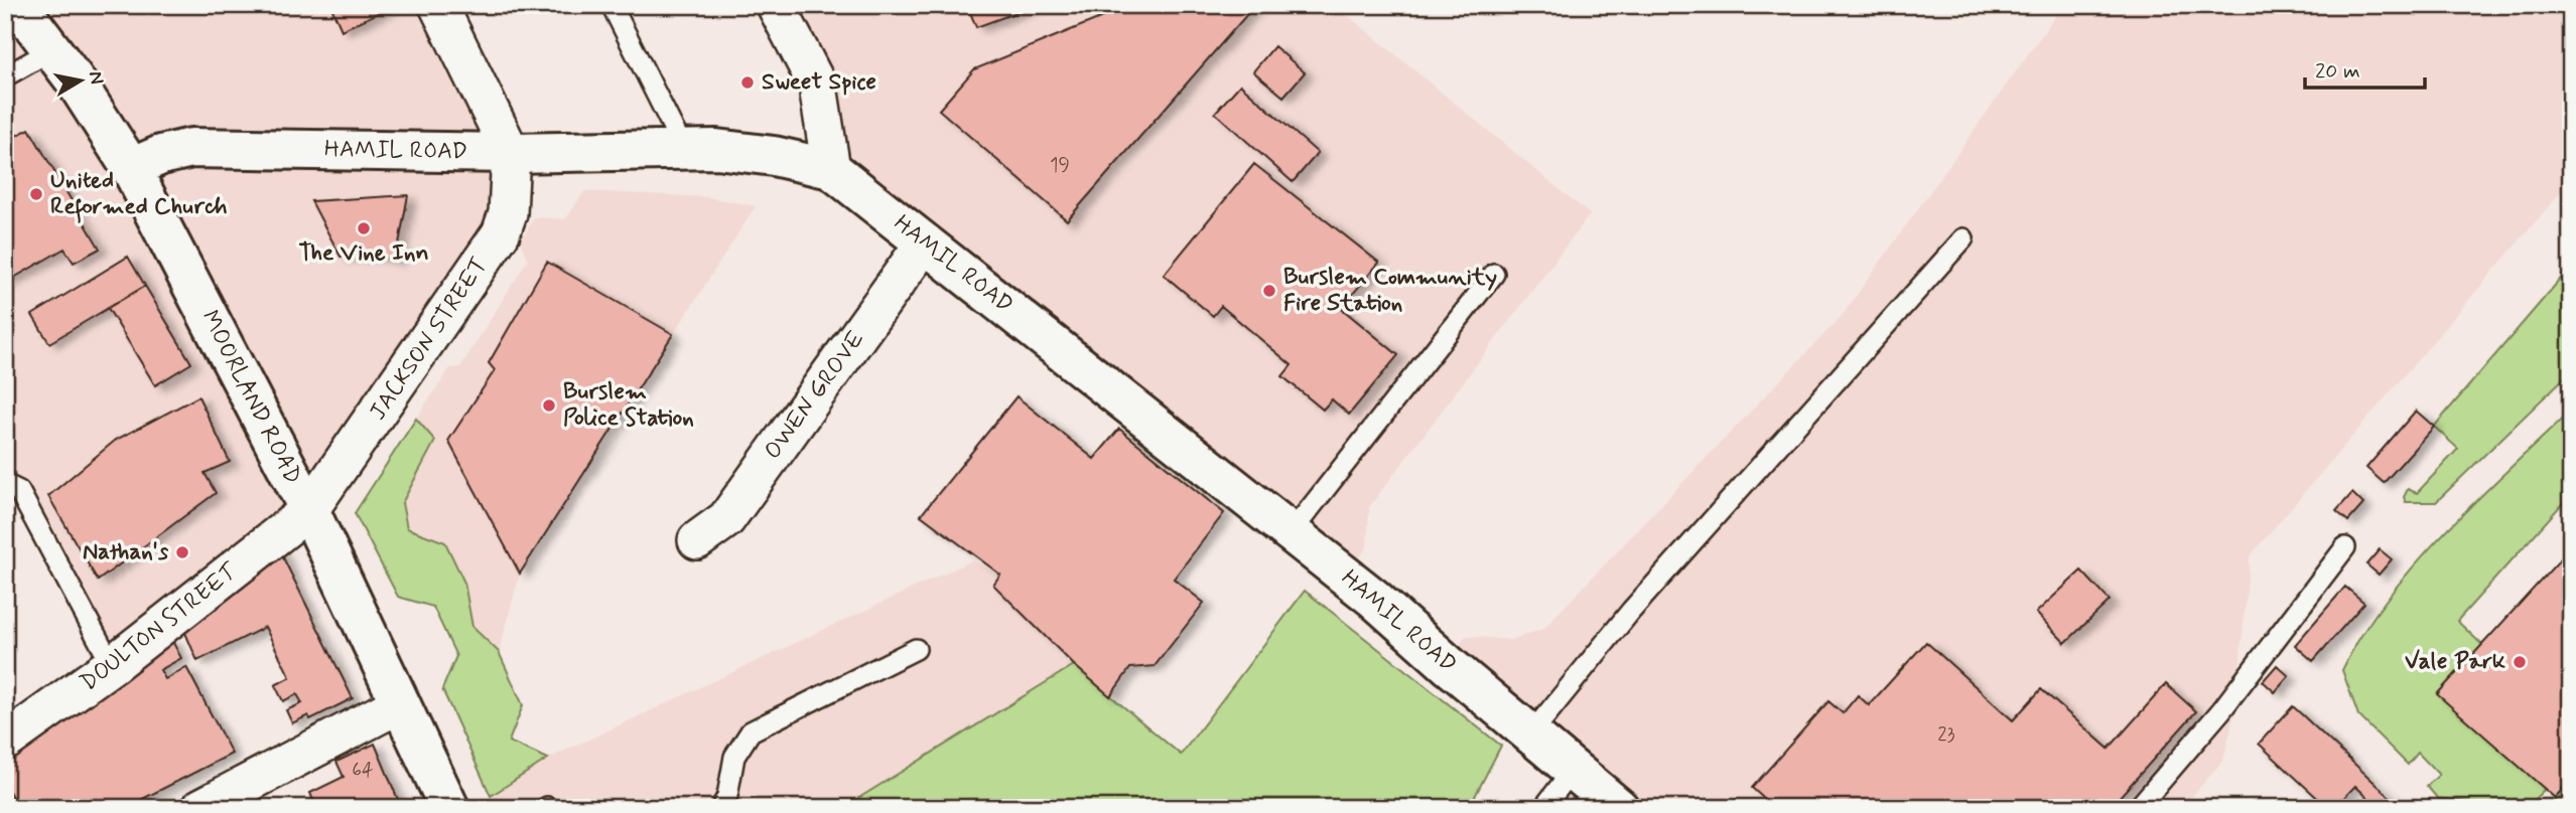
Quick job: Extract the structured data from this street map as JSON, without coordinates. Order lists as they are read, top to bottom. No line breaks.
{"streets":{"street":["HAMIL ROAD","JACKSON STREET","OWEN GROVE","MOORLAND ROAD","DOULTON STREET"]},"crossings":[["HAMIL ROAD","JACKSON STREET"],["HAMIL ROAD","OWEN GROVE"],["HAMIL ROAD","MOORLAND ROAD"],["JACKSON STREET","MOORLAND ROAD"],["JACKSON STREET","DOULTON STREET"],["MOORLAND ROAD","DOULTON STREET"]],"places":["Sweet Spice","United Reformed Church","The Vine Inn","Burslem Community Fire Station","Burslem Police Station","Nathan's","Vale Park"],"house_numbers":["19","23","64"],"scale_bar":"20 m","north":"right"}
